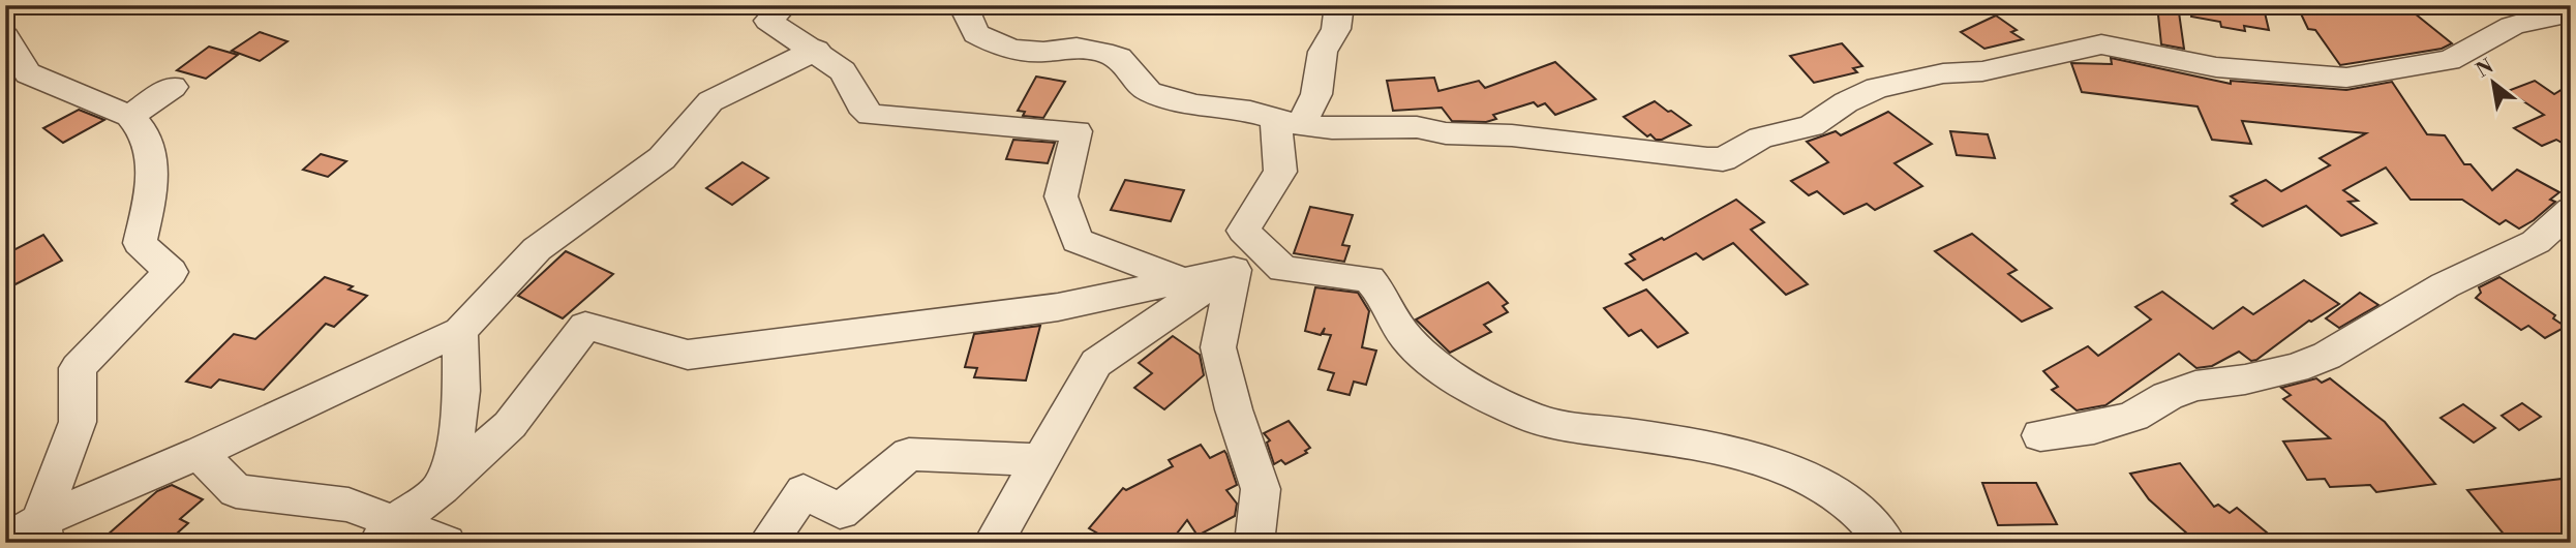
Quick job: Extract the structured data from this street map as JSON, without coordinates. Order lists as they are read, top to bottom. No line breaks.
{"north":"top left"}
